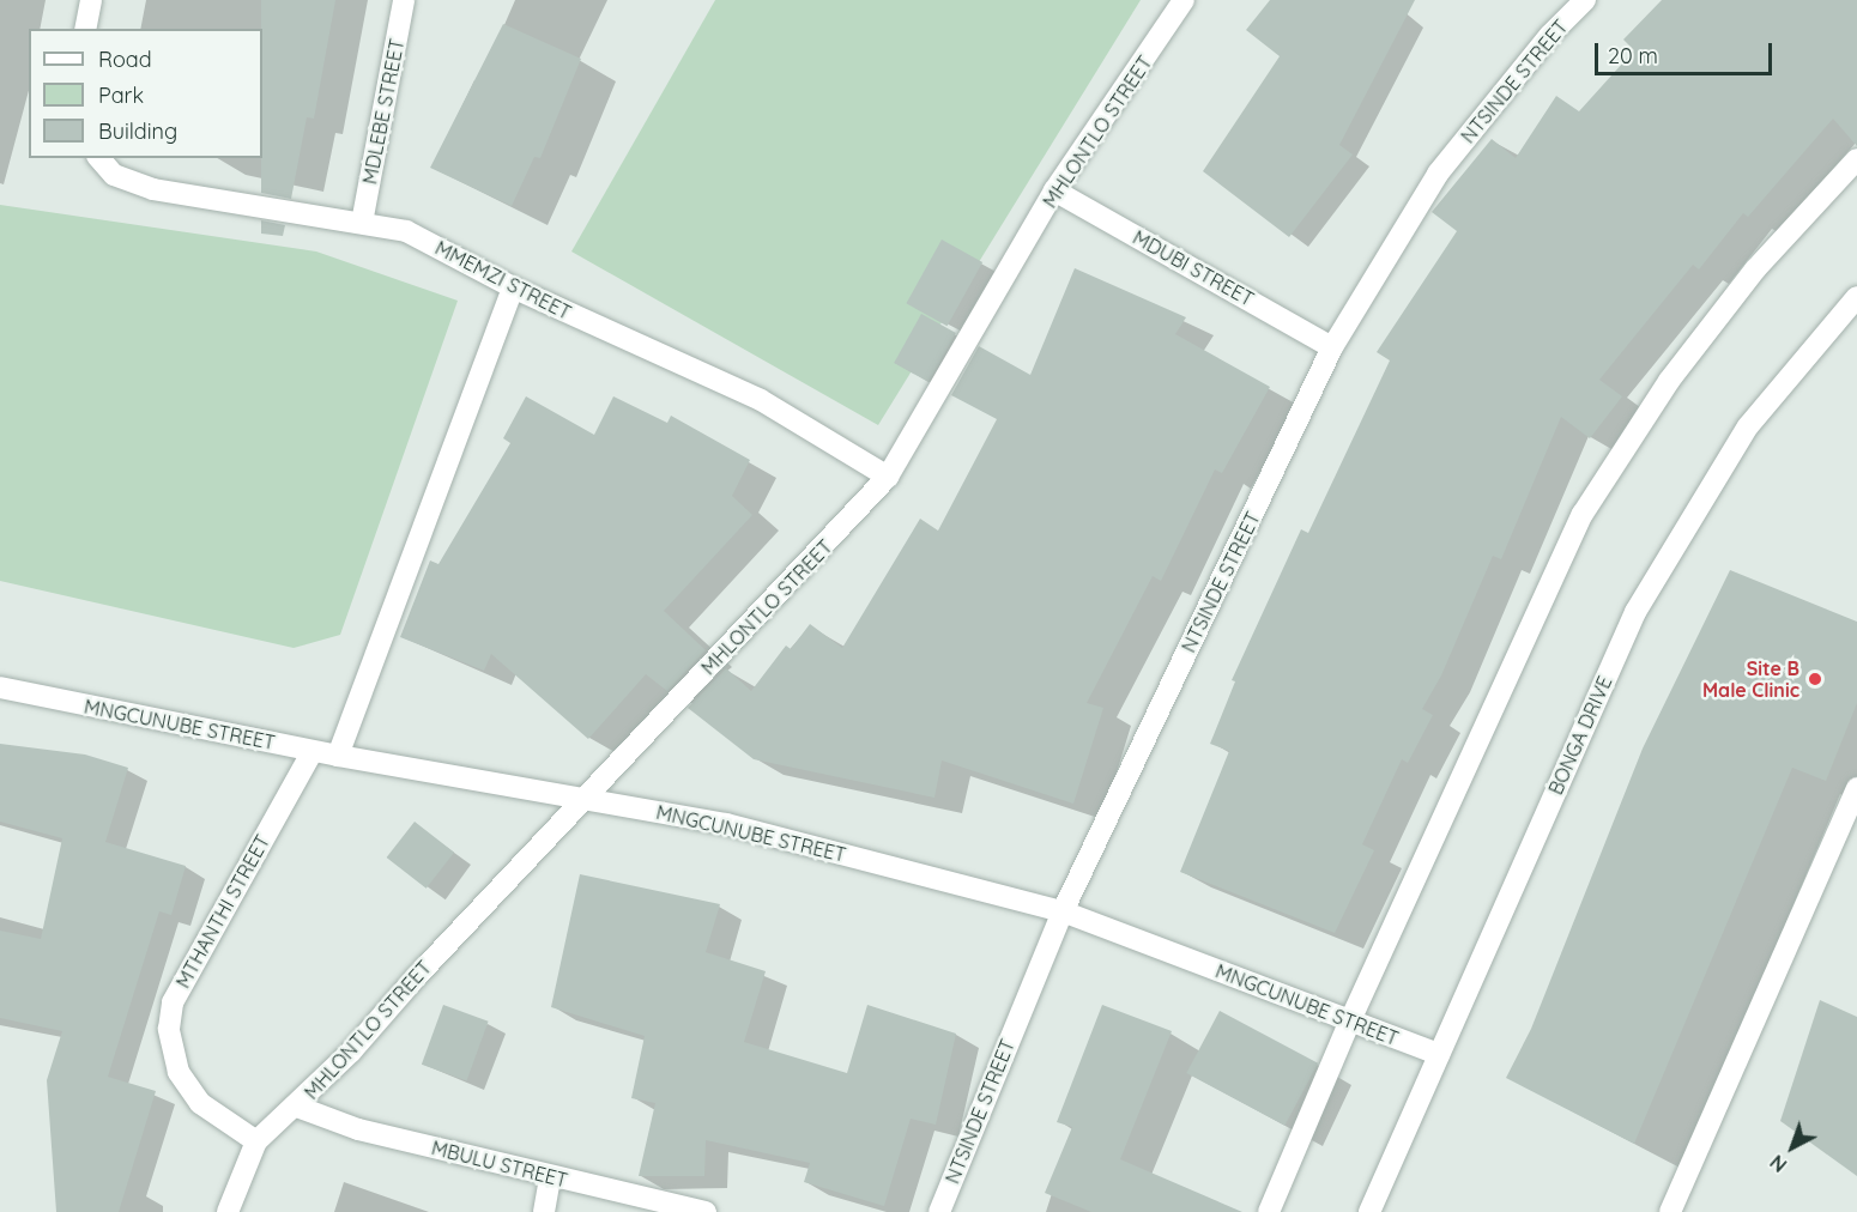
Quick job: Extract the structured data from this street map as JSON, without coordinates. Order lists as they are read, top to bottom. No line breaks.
{"streets":{"street":["NTSINDE STREET","MDLEBE STREET","MHLONTLO STREET","MDUBI STREET","MMEMZI STREET","MNGCUNUBE STREET","BONGA DRIVE","MTHANTHI STREET","MBULU STREET"]},"crossings":[["NTSINDE STREET","MDUBI STREET"],["NTSINDE STREET","MNGCUNUBE STREET"],["MDLEBE STREET","MMEMZI STREET"],["MHLONTLO STREET","MDUBI STREET"],["MHLONTLO STREET","MMEMZI STREET"],["MHLONTLO STREET","MNGCUNUBE STREET"],["MHLONTLO STREET","MTHANTHI STREET"],["MHLONTLO STREET","MBULU STREET"],["MNGCUNUBE STREET","BONGA DRIVE"],["MNGCUNUBE STREET","MTHANTHI STREET"]],"places":["Site B Male Clinic"],"legend":["Road","Park","Building"],"scale_bar":"20 m","north":"bottom left"}
